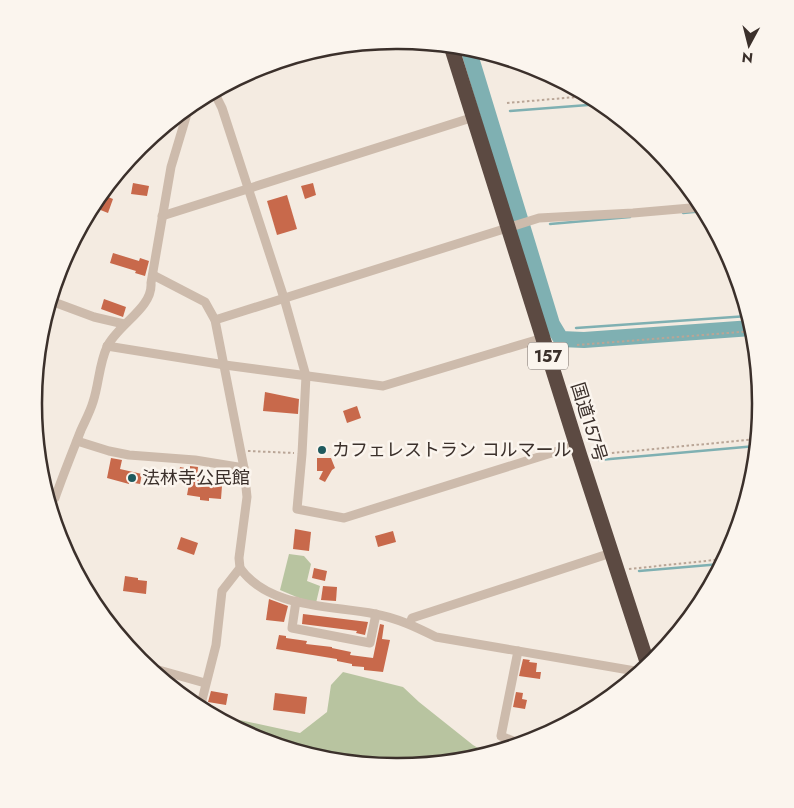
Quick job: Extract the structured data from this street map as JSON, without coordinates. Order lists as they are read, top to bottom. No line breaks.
{"streets":{"highway":["157","国道157号"]},"places":["カフェレストラン コルマール","法林寺公民館"],"north":"bottom"}
